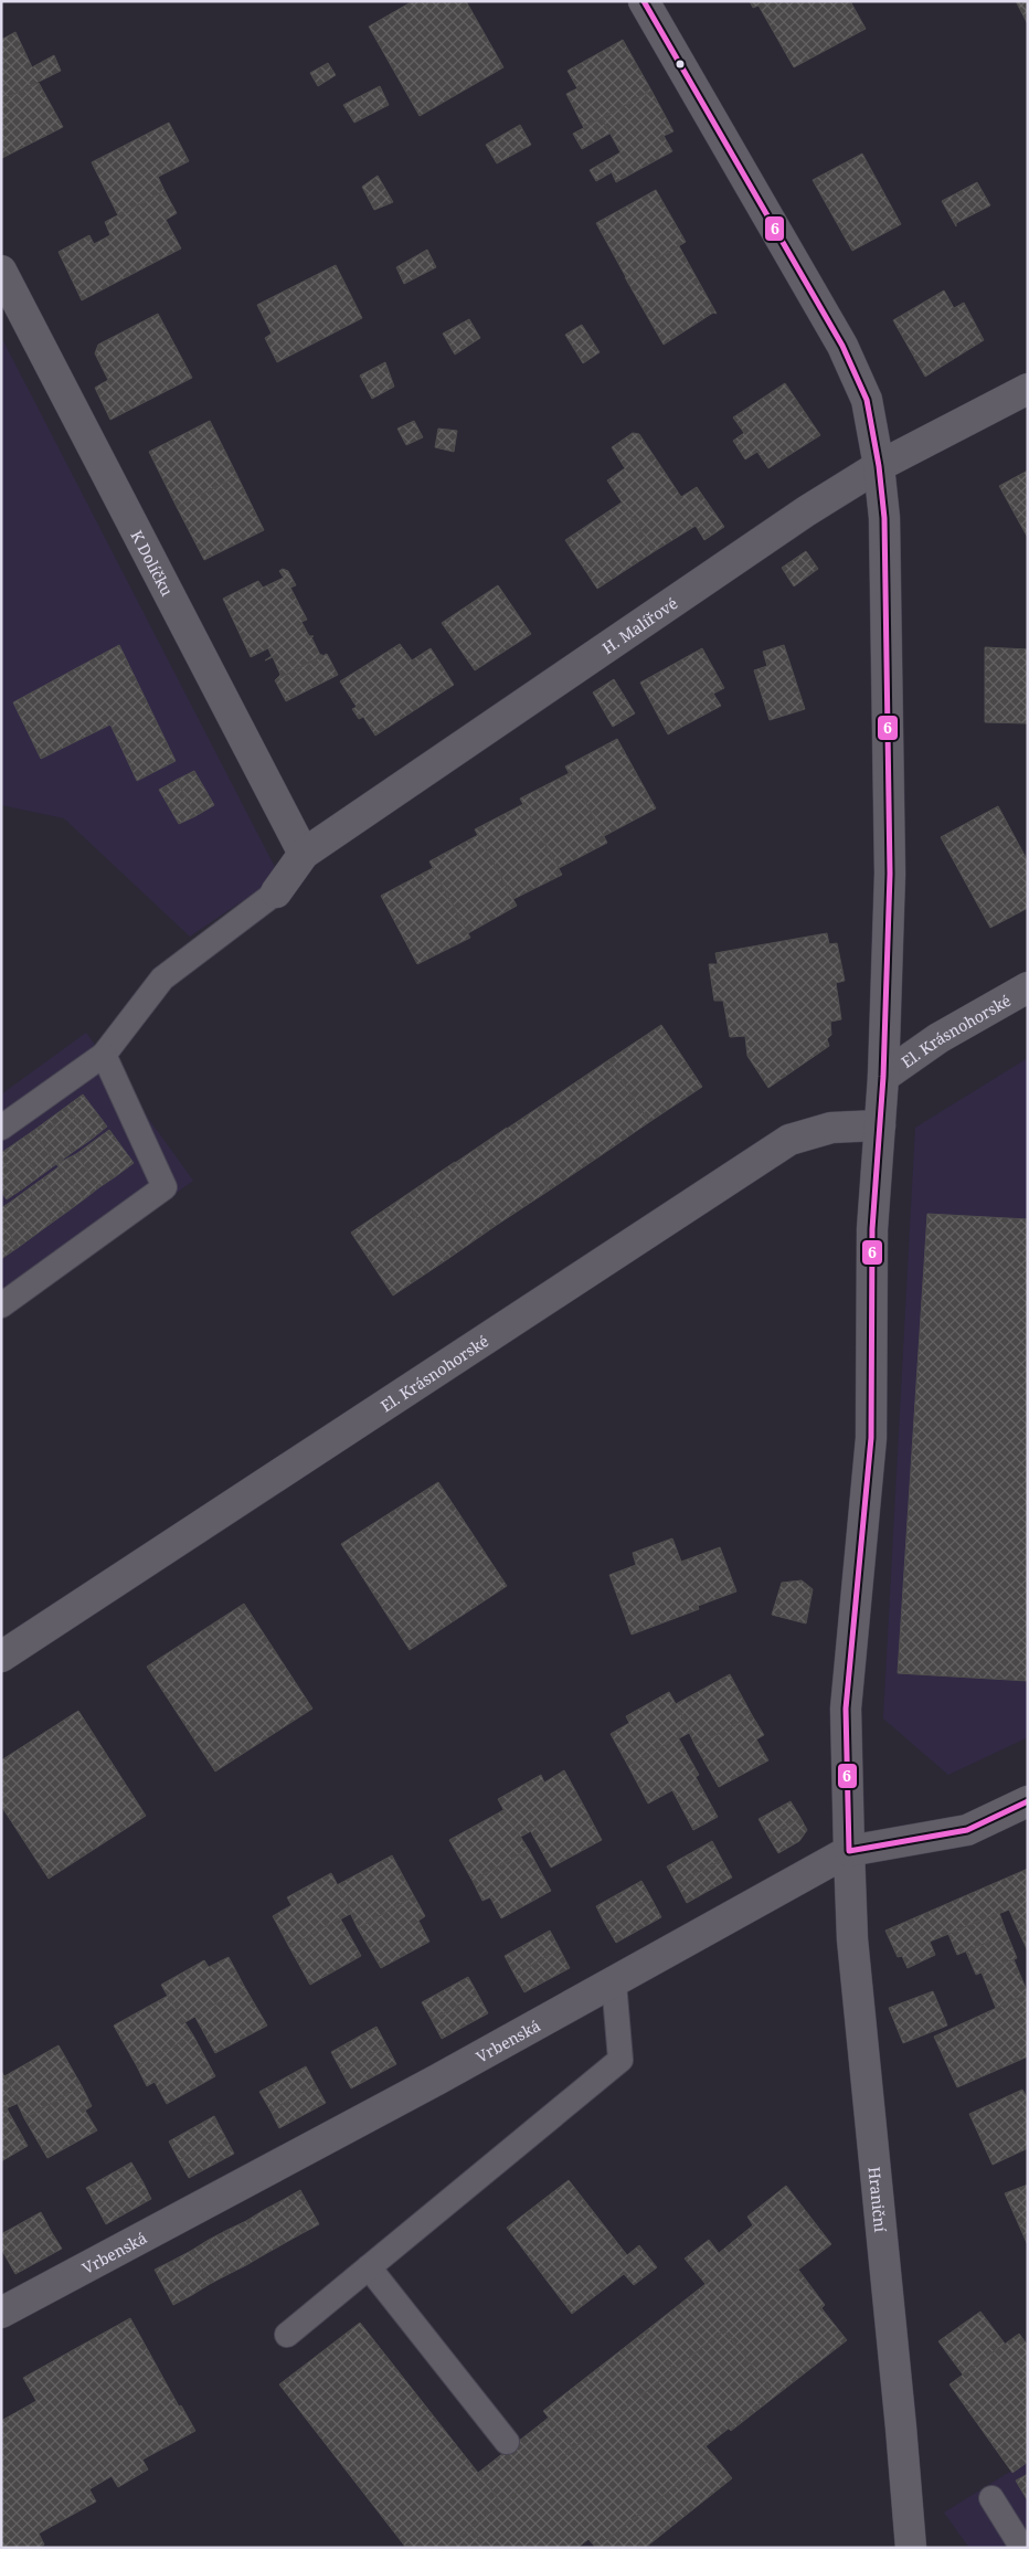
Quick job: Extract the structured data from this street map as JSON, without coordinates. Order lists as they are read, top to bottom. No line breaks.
{"streets":{"street":["K Dolíčku","H. Malířové","El. Krásnohorské","Vrbenská","Hraniční"]},"crossings":[["K Dolíčku","H. Malířové"],["H. Malířové","Hraniční"],["El. Krásnohorské","Hraniční"],["Vrbenská","Hraniční"]],"lines":["transit line 6"]}
